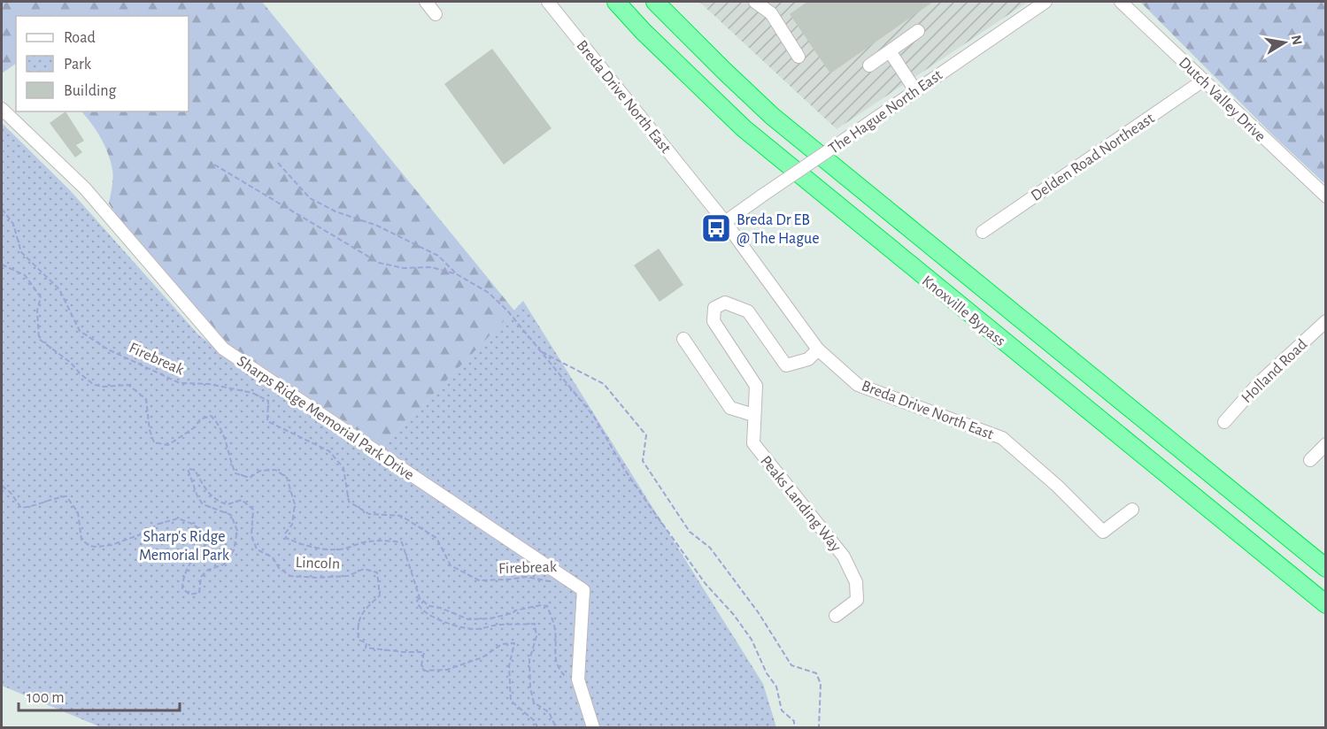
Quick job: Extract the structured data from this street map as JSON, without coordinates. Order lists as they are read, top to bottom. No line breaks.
{"streets":{"highway":["Knoxville Bypass"],"street":["Breda Drive North East","Dutch Valley Drive","The Hague North East","Delden Road Northeast","Holland Road","Sharps Ridge Memorial Park Drive","Peaks Landing Way"],"path":["Firebreak","Lincoln"]},"crossings":[["Breda Drive North East","The Hague North East"],["Breda Drive North East","Peaks Landing Way"],["Dutch Valley Drive","Delden Road Northeast"],["Firebreak","Sharps Ridge Memorial Park Drive"]],"parks":["Sharp's Ridge Memorial Park"],"places":{"bus stop":["Breda Dr EB @ The Hague"]},"legend":["Road","Park","Building"],"scale_bar":"100 m","north":"right"}
